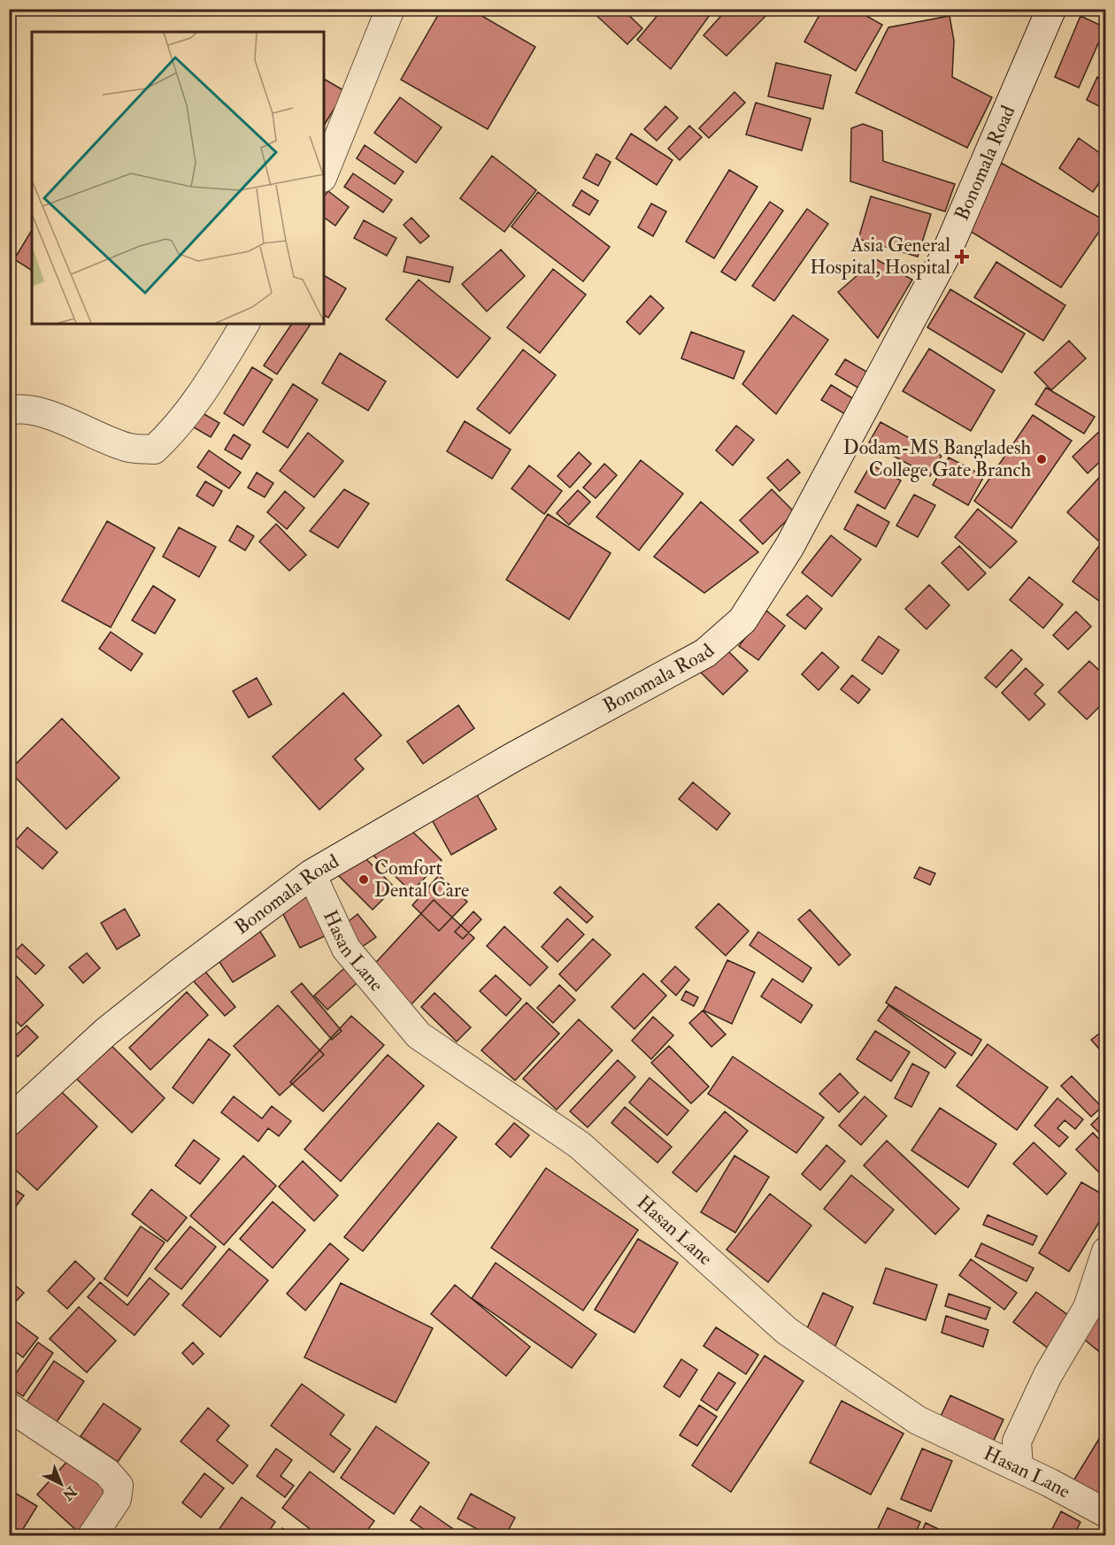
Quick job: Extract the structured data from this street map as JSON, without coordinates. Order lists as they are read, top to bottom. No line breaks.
{"streets":{"street":["Bonomala Road","Hasan Lane"]},"crossings":[["Bonomala Road","Hasan Lane"]],"places":{"health":["Asia General Hospital, Hospital"],"other":["Dodam-MS Bangladesh College Gate Branch","Comfort Dental Care"]},"north":"bottom right"}
